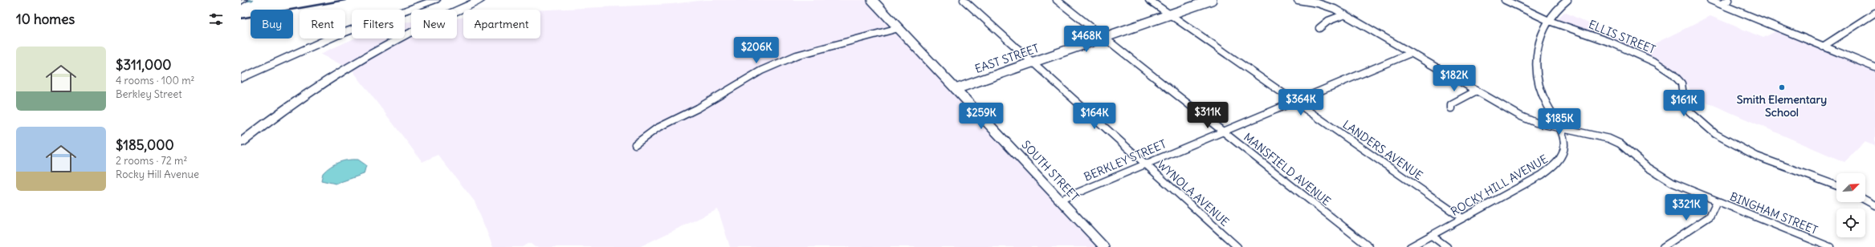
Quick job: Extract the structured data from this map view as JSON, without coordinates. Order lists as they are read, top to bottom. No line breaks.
{"streets":{"main road":["EAST STREET","SOUTH STREET"],"street":["ELLIS STREET","LANDERS AVENUE","BERKLEY STREET","MANSFIELD AVENUE","ROCKY HILL AVENUE","WYNOLA AVENUE","BINGHAM STREET"]},"crossings":[["ELLIS STREET","ROCKY HILL AVENUE"],["EAST STREET","LANDERS AVENUE"],["EAST STREET","MANSFIELD AVENUE"],["EAST STREET","SOUTH STREET"],["EAST STREET","WYNOLA AVENUE"],["LANDERS AVENUE","BERKLEY STREET"],["LANDERS AVENUE","ROCKY HILL AVENUE"],["BERKLEY STREET","MANSFIELD AVENUE"],["BERKLEY STREET","SOUTH STREET"],["BERKLEY STREET","WYNOLA AVENUE"],["BERKLEY STREET","BINGHAM STREET"],["ROCKY HILL AVENUE","BINGHAM STREET"]],"places":["Smith Elementary School"],"north":"top right","page":{"heading":"10 homes","chip":["Buy","Rent","Filters","New","Apartment"],"price":["$468K","$206K","$182K","$364K","$161K","$311K","$259K","$164K","$185K","$321K"],"list":[{"name":"$311,000","note":"4 rooms · 100 m² · Berkley Street"},{"name":"$185,000","note":"2 rooms · 72 m² · Rocky Hill Avenue"}]}}
